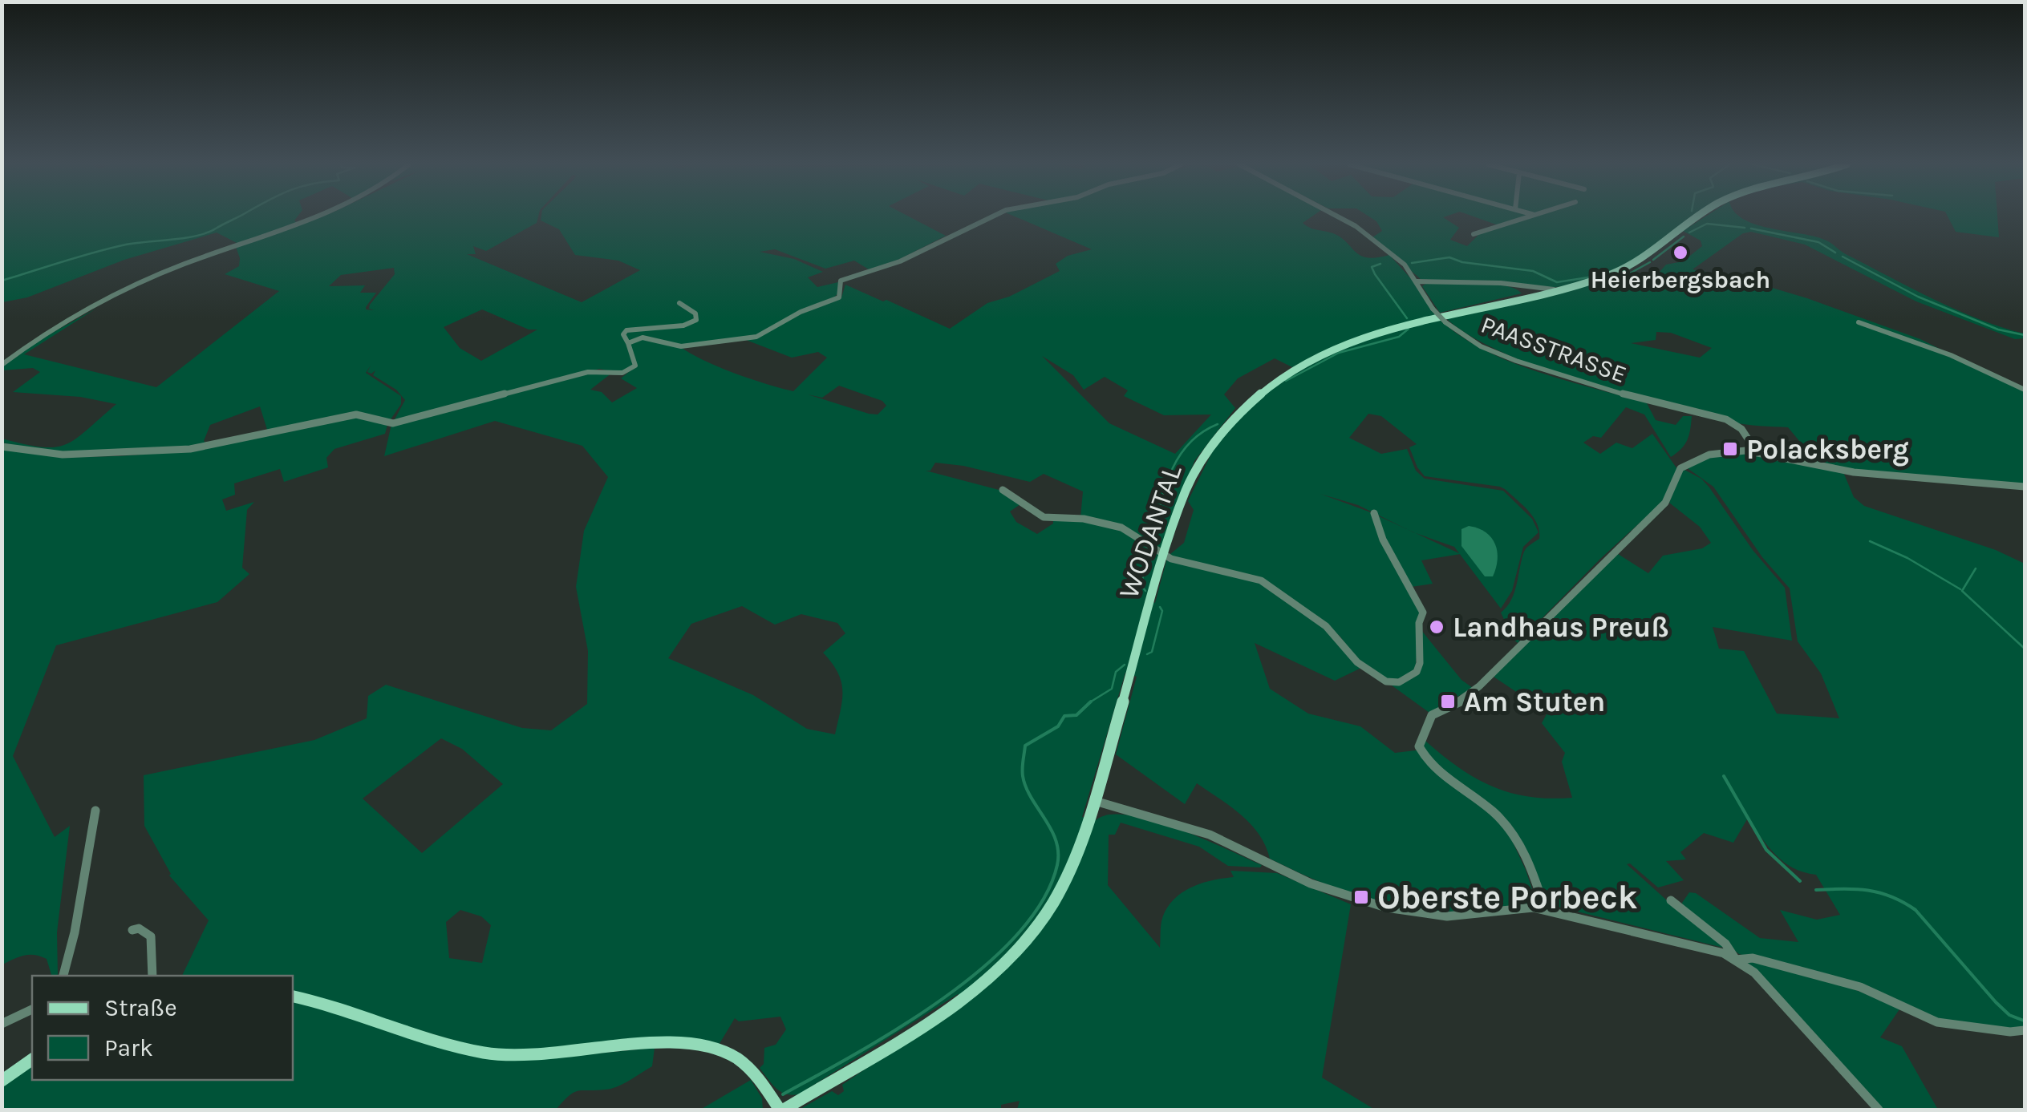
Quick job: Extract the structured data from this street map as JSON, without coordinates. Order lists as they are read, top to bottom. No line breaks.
{"streets":{"main road":["WODANTAL"],"street":["PAASSTRASSE"]},"places":{"other":["Heierbergsbach","Landhaus Preuß"],"transit":["Polacksberg","Am Stuten","Oberste Porbeck"]},"legend":["Straße","Park"]}
